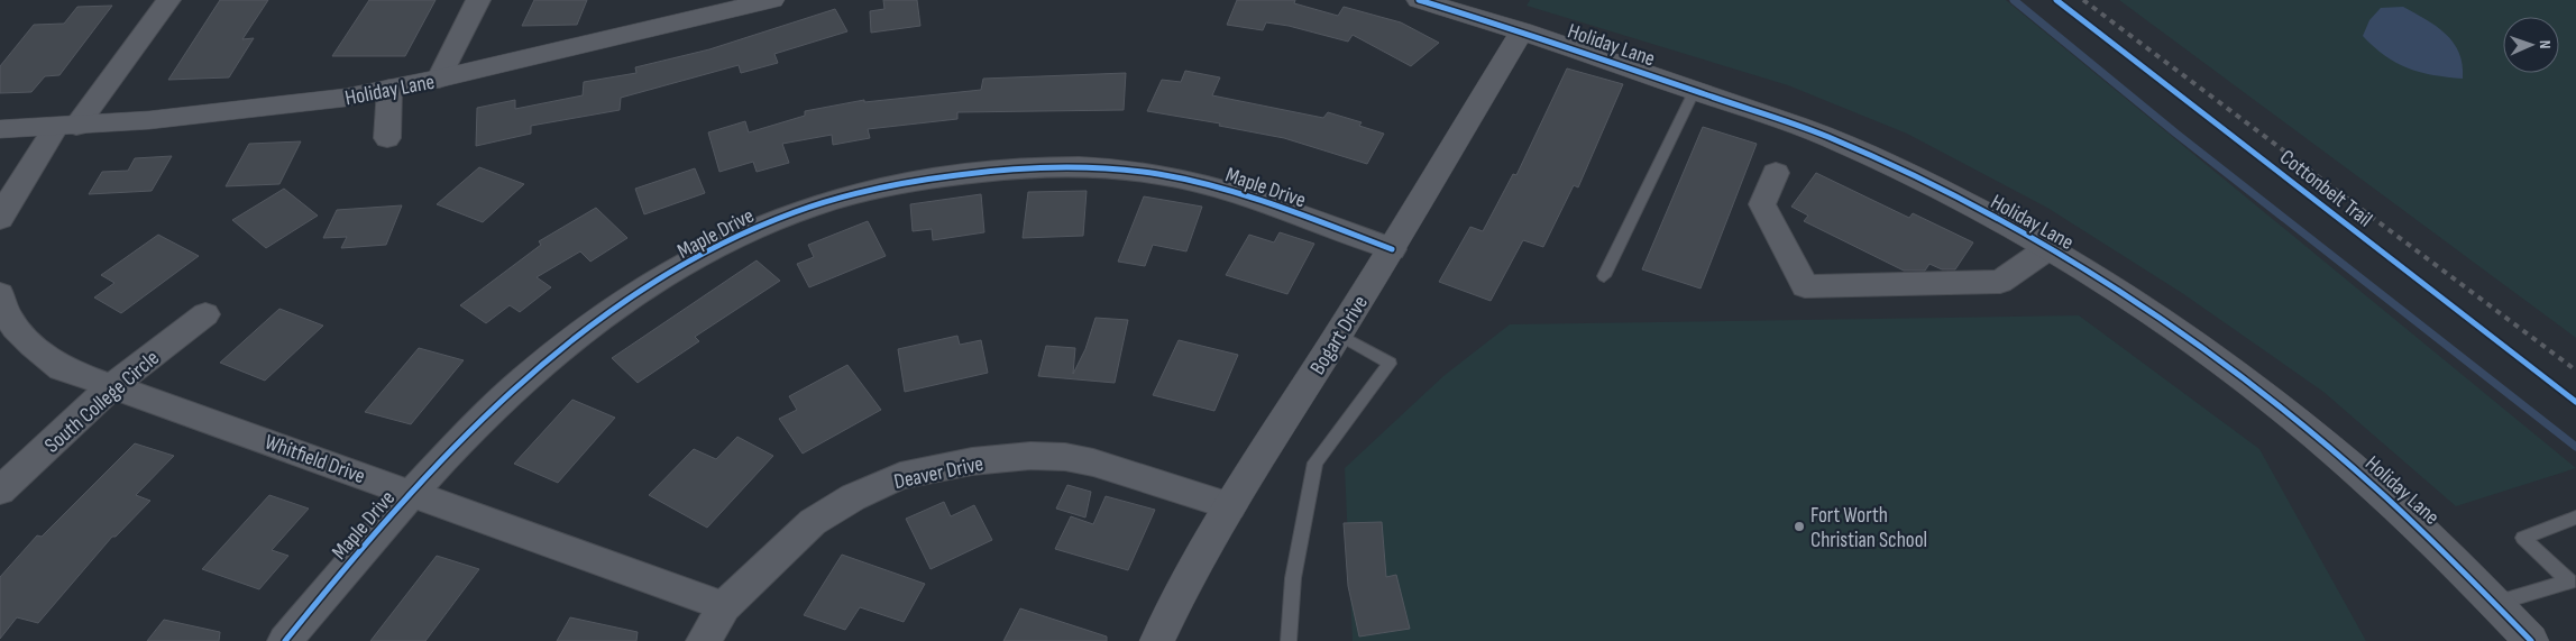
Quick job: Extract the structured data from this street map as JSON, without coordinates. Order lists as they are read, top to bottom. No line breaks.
{"streets":{"street":["Holiday Lane","Maple Drive","Bogart Drive","South College Circle","Whitfield Drive","Deaver Drive"],"cycle path":["Cottonbelt Trail"]},"crossings":[["Holiday Lane","Bogart Drive"],["Maple Drive","Bogart Drive"],["Maple Drive","Whitfield Drive"],["Bogart Drive","Deaver Drive"],["South College Circle","Whitfield Drive"],["Whitfield Drive","Deaver Drive"]],"places":["Fort Worth Christian School"],"north":"right"}
